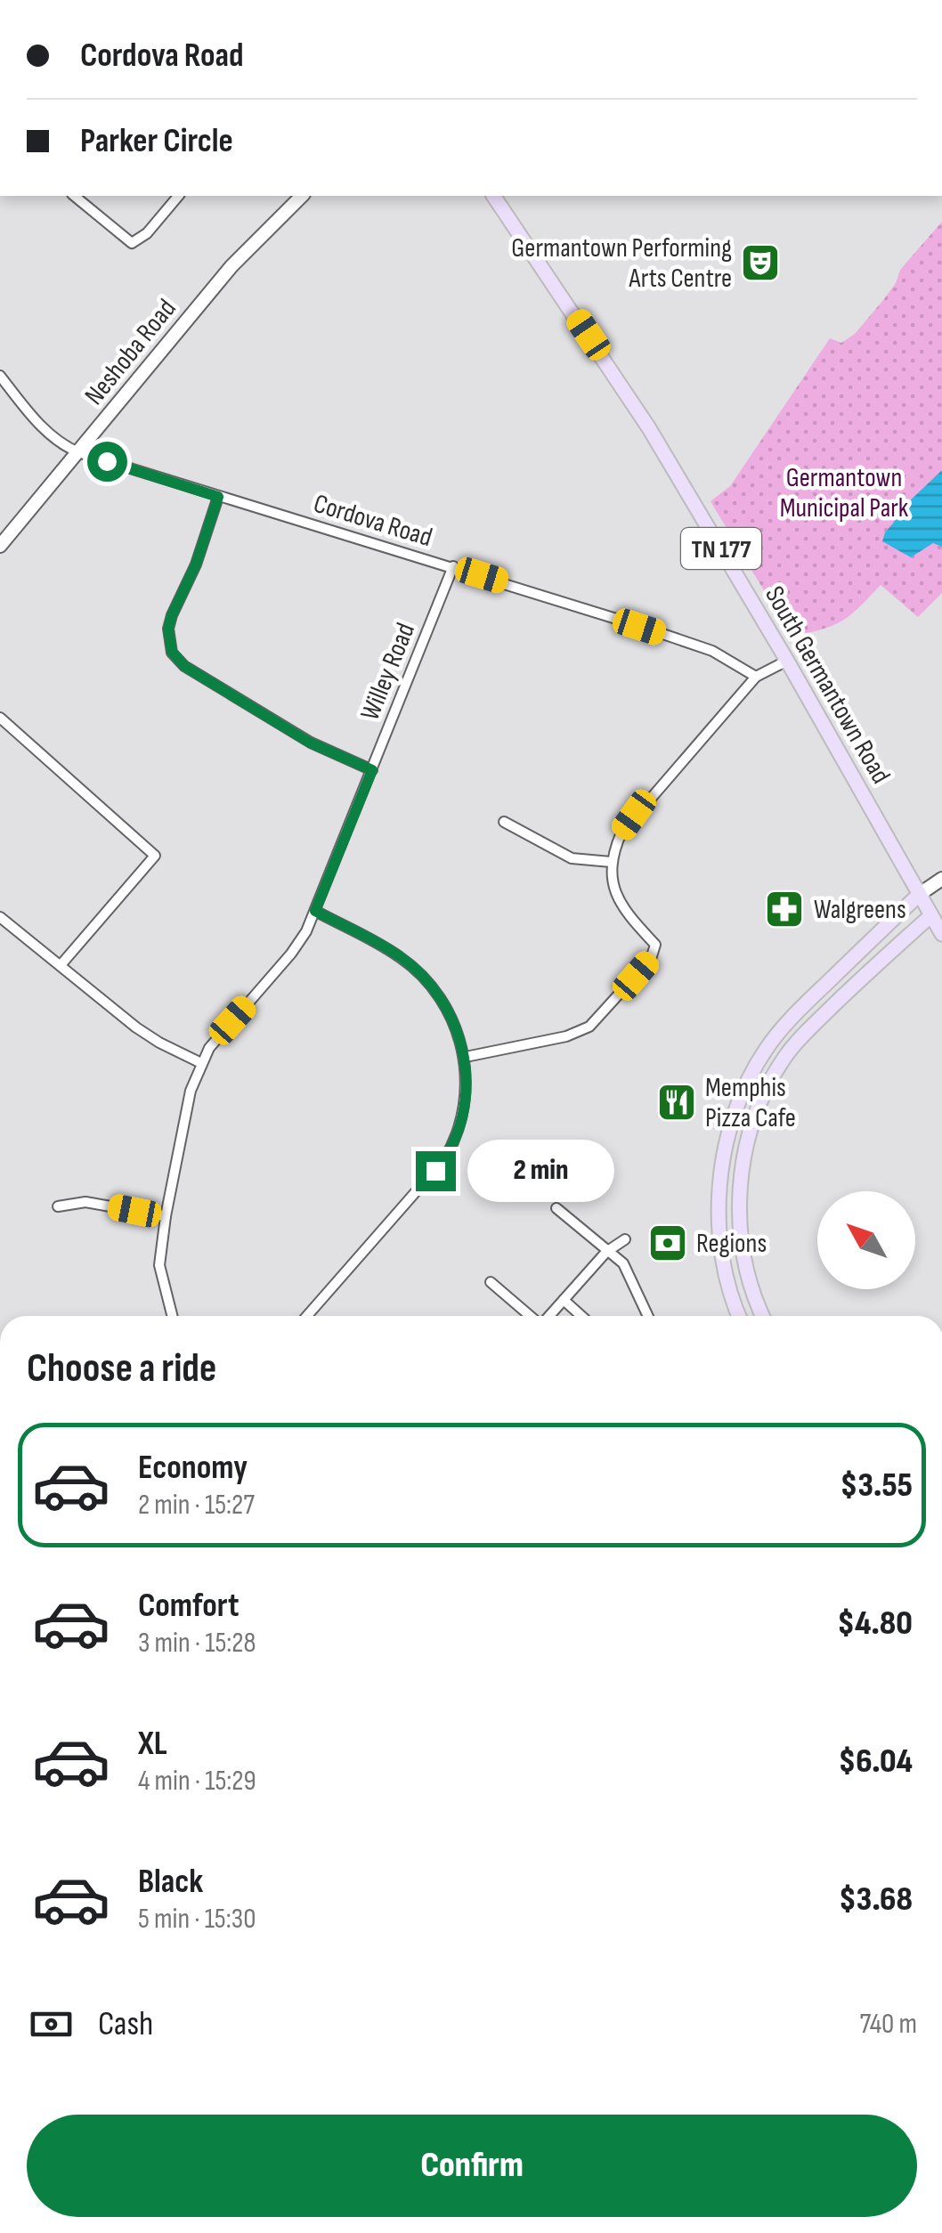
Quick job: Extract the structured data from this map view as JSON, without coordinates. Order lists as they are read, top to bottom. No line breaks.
{"streets":{"main road":["TN 177","South Germantown Road"],"street":["Neshoba Road","Cordova Road","Willey Road"]},"crossings":[["Neshoba Road","Cordova Road"],["Cordova Road","Willey Road"]],"parks":["Germantown Municipal Park"],"places":{"theatre":["Germantown Performing Arts Centre"],"pharmacy":["Walgreens"],"restaurant":["Memphis Pizza Cafe"],"bank":["Regions"]},"north":"top left","page":{"banner":["Cordova Road","Parker Circle"],"bubble":"2 min","heading":"Choose a ride","list":[{"name":"Economy","note":"2 min · 15:27","value":"$3.55"},{"name":"Comfort","note":"3 min · 15:28","value":"$4.80"},{"name":"XL","note":"4 min · 15:29","value":"$6.04"},{"name":"Black","note":"5 min · 15:30","value":"$3.68"}],"pay":["Cash","740 m"],"buttons":"Confirm"}}
